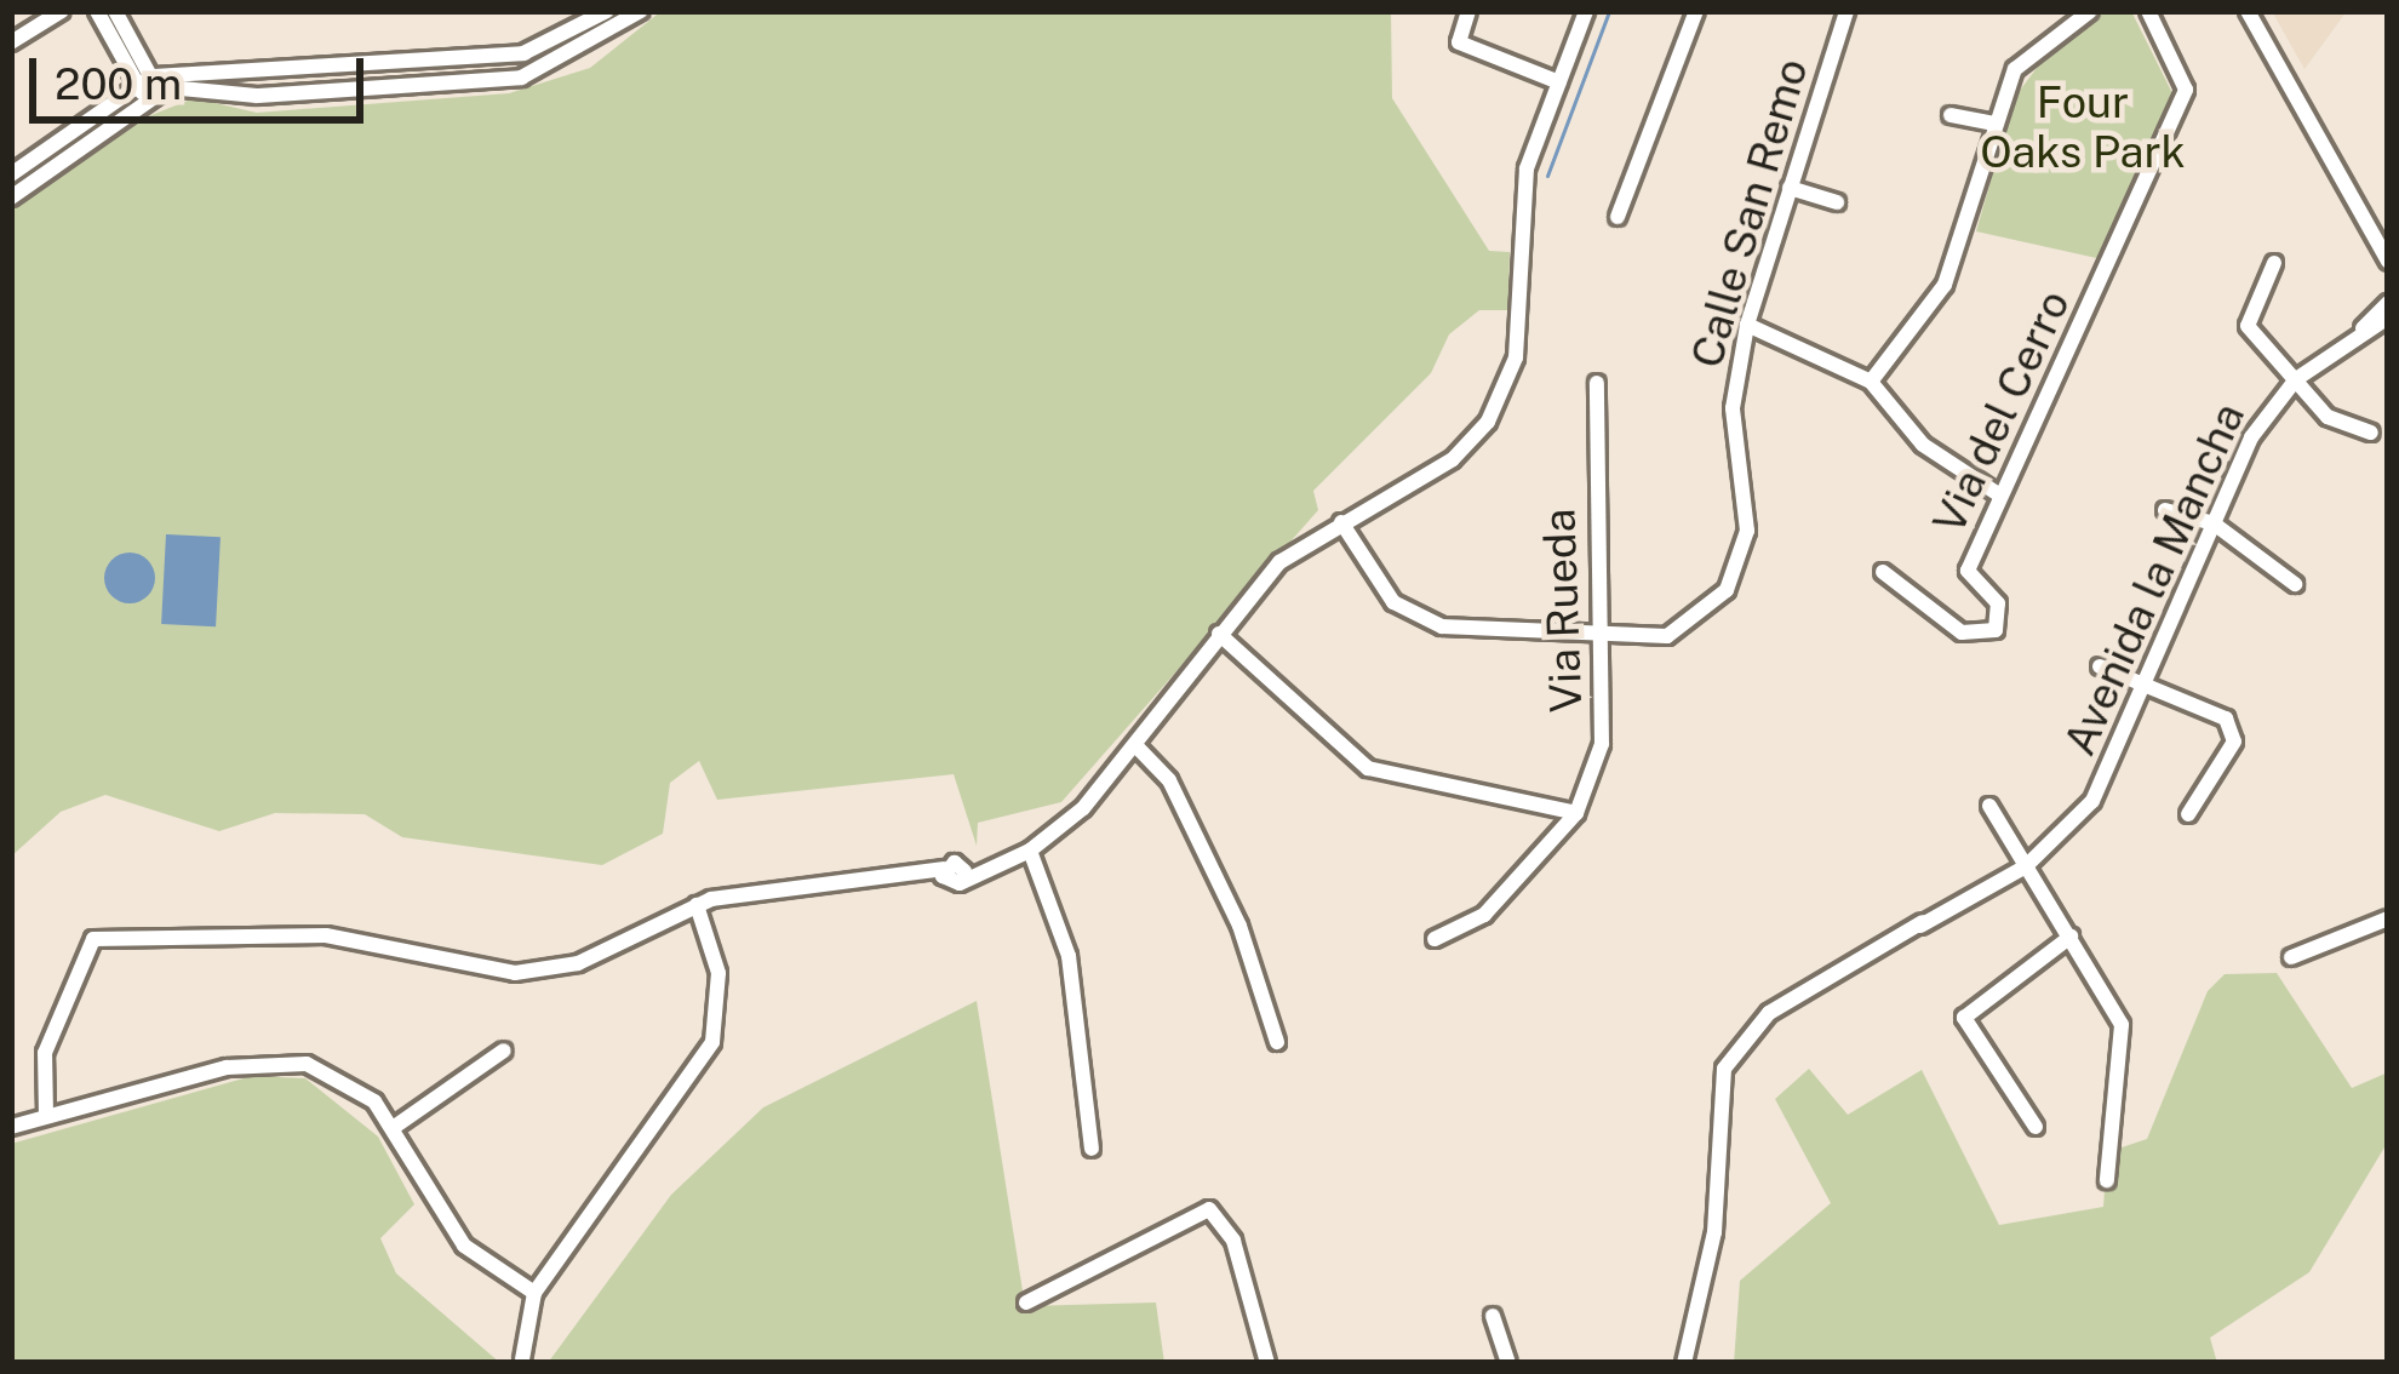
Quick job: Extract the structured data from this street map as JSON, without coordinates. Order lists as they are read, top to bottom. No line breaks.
{"streets":{"street":["Calle San Remo","Via del Cerro","Avenida la Mancha","Via Rueda"]},"crossings":[["Calle San Remo","Via Rueda"]],"parks":["Four Oaks Park"],"scale_bar":"200 m"}
